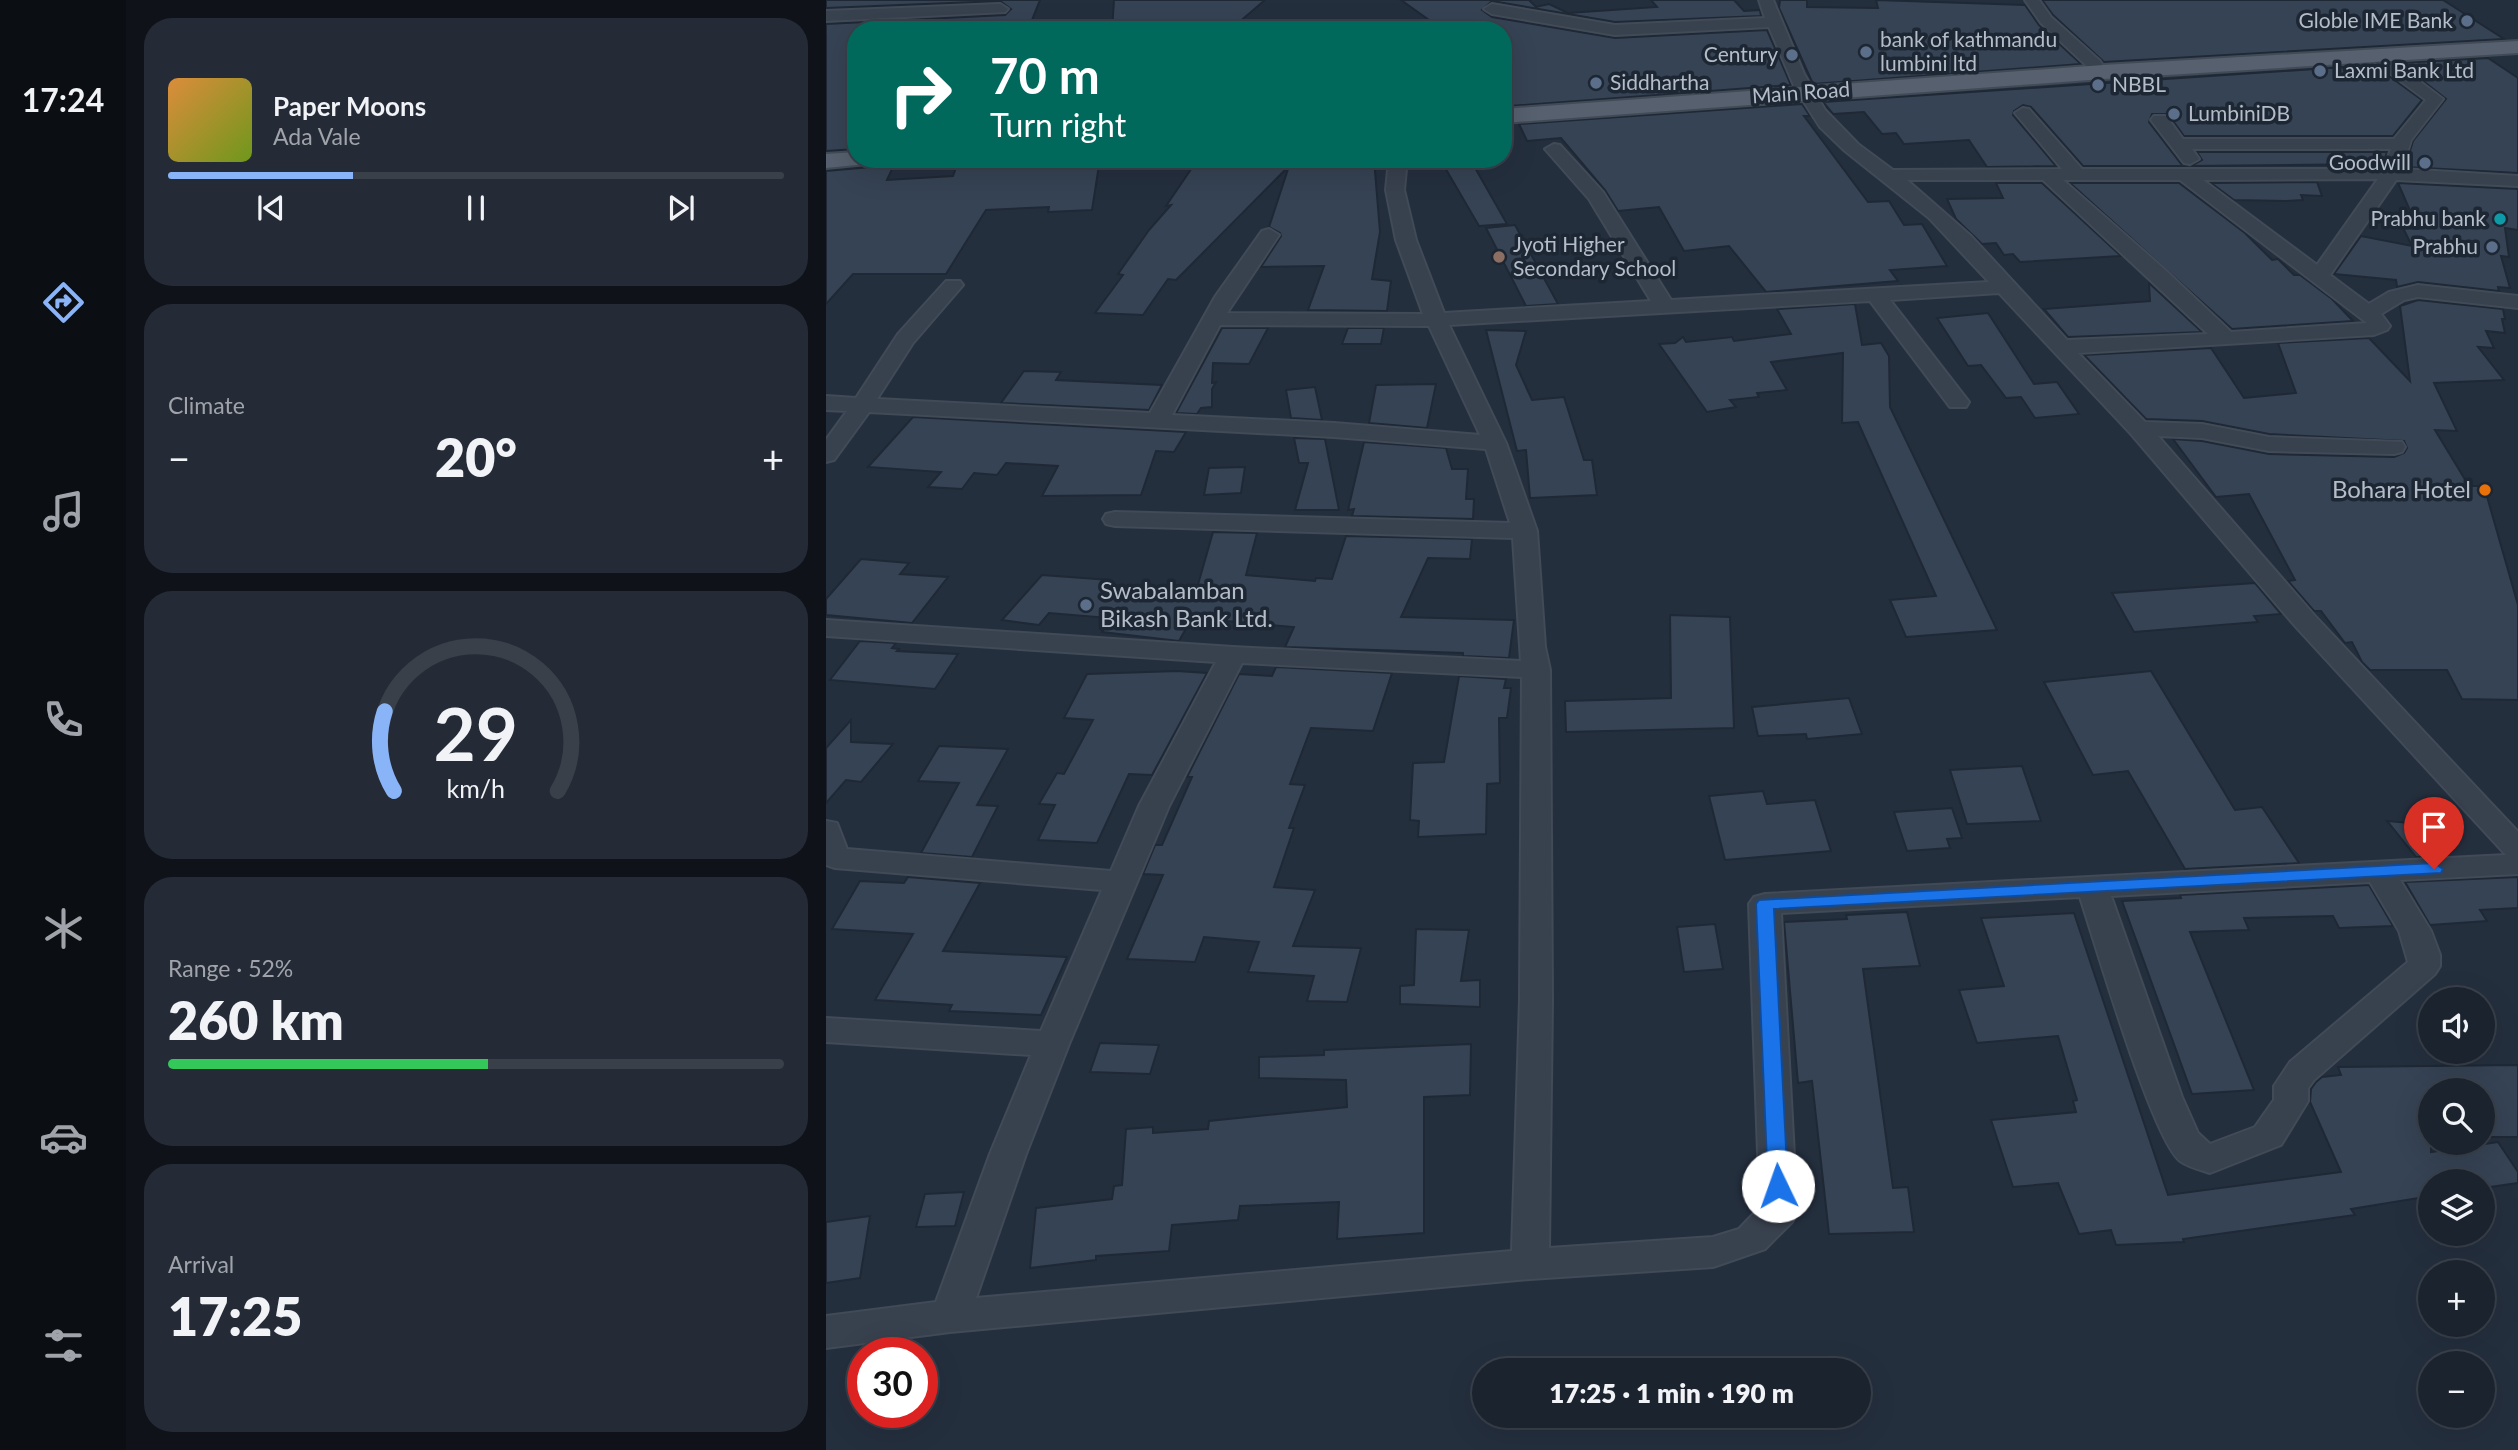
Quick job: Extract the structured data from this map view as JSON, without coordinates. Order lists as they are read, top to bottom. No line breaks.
{"streets":{"main road":["Main Road"]},"places":["Globle IME Bank","bank of kathmandu lumbini ltd","Century","Laxmi Bank Ltd","Siddhartha","NBBL","LumbiniDB","Goodwill","Prabhu bank","Prabhu","Jyoti Higher Secondary School","Bohara Hotel","Swabalamban Bikash Bank Ltd."],"page":{"tabs":"17:24","turn":["70 m","Turn right"],"song":["Paper Moons","Ada Vale"],"tile":["Climate",["Range · 52%","260 km"],["Arrival","17:25"]],"heat":["−","20°","+"],"map_buttons":["+","−"],"limit":"30","trip":"17:25 · 1 min · 190 m","gauge":["29","km/h"]}}
